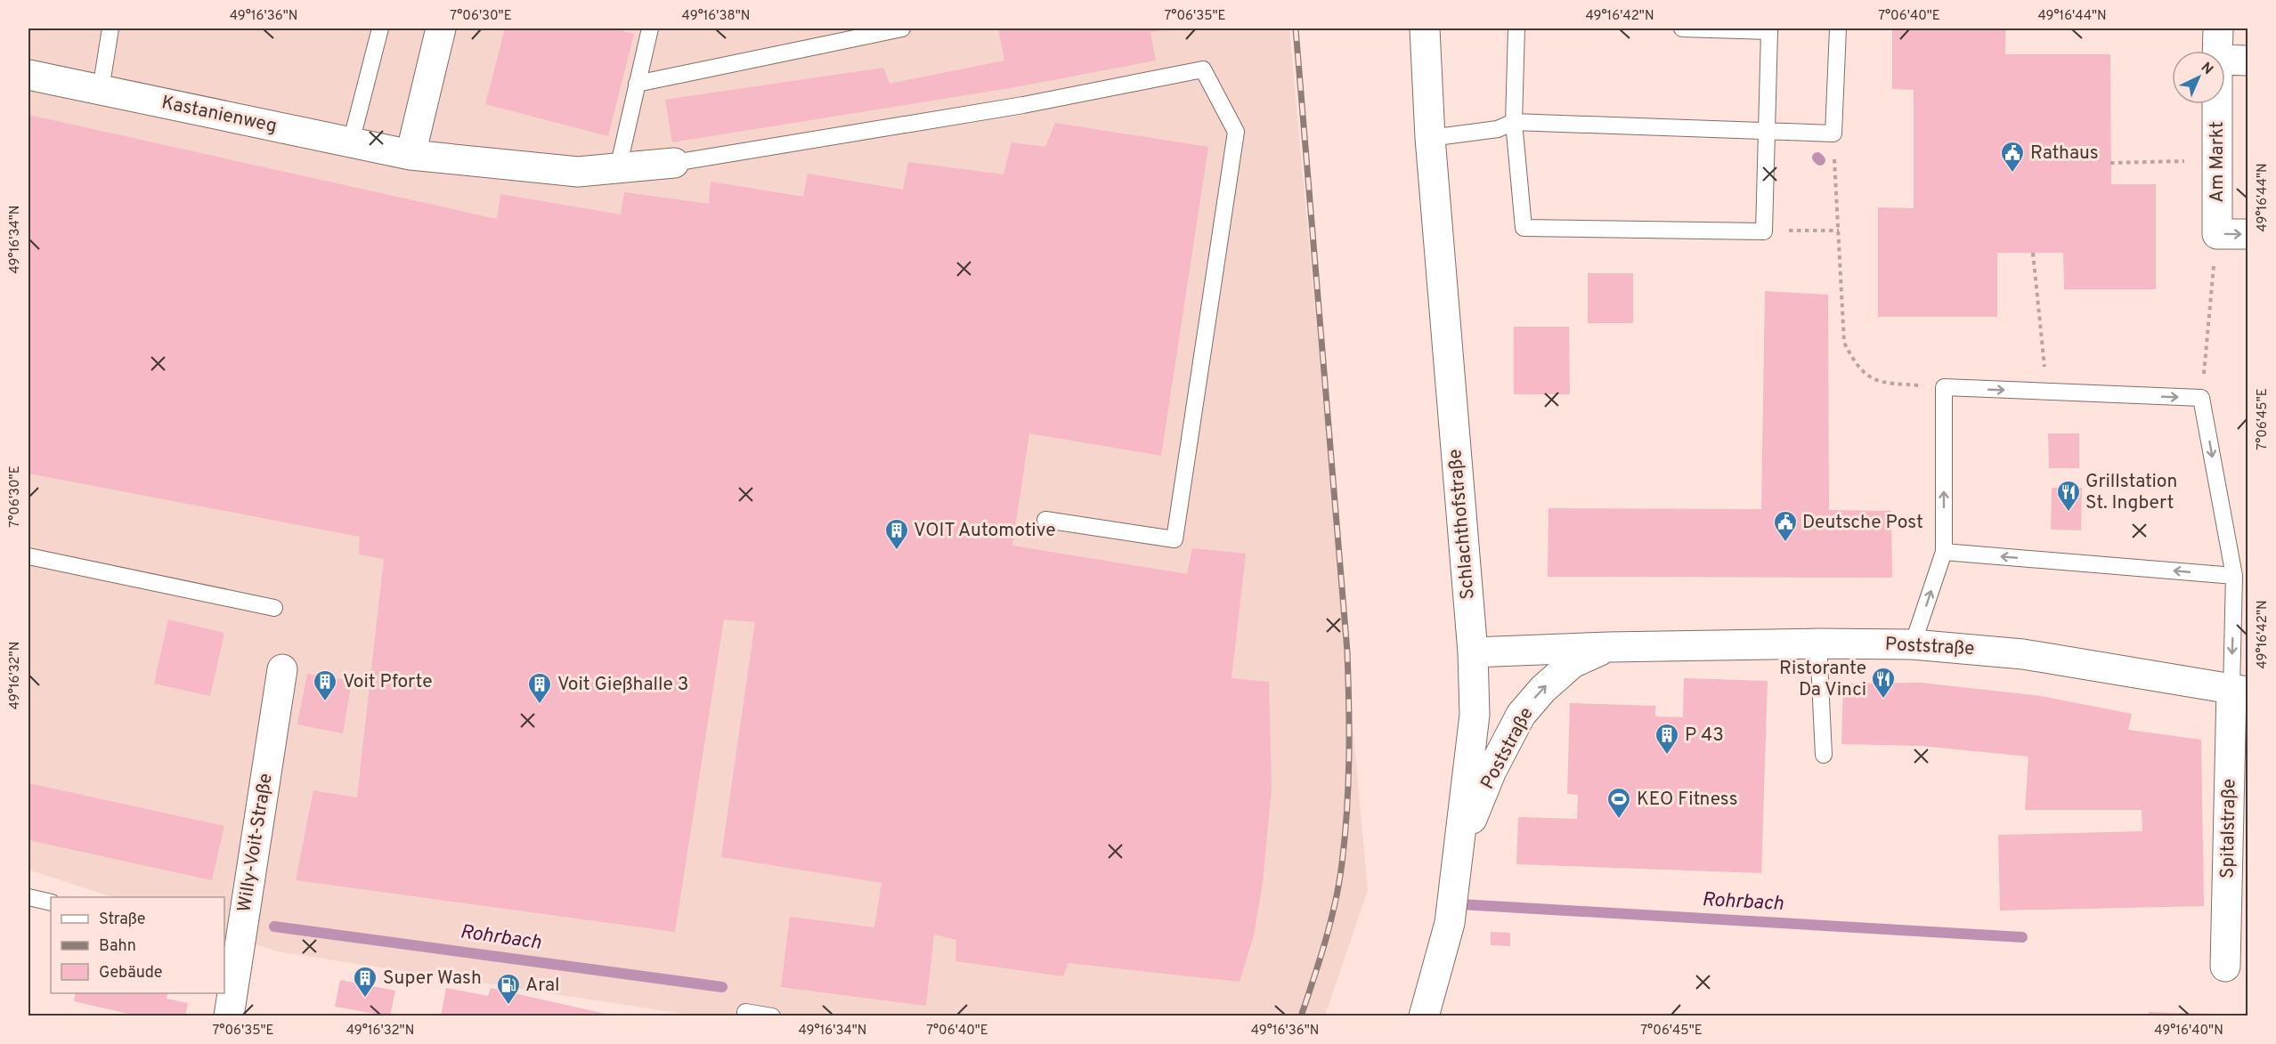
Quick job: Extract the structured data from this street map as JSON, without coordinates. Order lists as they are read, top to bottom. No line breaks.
{"streets":{"main road":["Kastanienweg","Am Markt","Schlachthofstraße","Poststraße","Spitalstraße","Willy-Voit-Straße"]},"crossings":[["Schlachthofstraße","Poststraße"],["Poststraße","Spitalstraße"]],"water":["Rohrbach"],"places":{"public building":["Rathaus","Deutsche Post"],"restaurant":["Grillstation St. Ingbert","Ristorante Da Vinci"],"building":["VOIT Automotive","Voit Pforte","Voit Gießhalle 3","P 43","Super Wash"],"sports":["KEO Fitness"],"fuel station":["Aral"]},"legend":["Straße","Bahn","Gebäude"],"north":"top right","coordinates":["49°16'36\"N","7°06'30\"E","49°16'38\"N","7°06'35\"E","49°16'42\"N","7°06'40\"E","49°16'44\"N","49°16'34\"N","7°06'45\"E","49°16'32\"N","49°16'40\"N"]}
